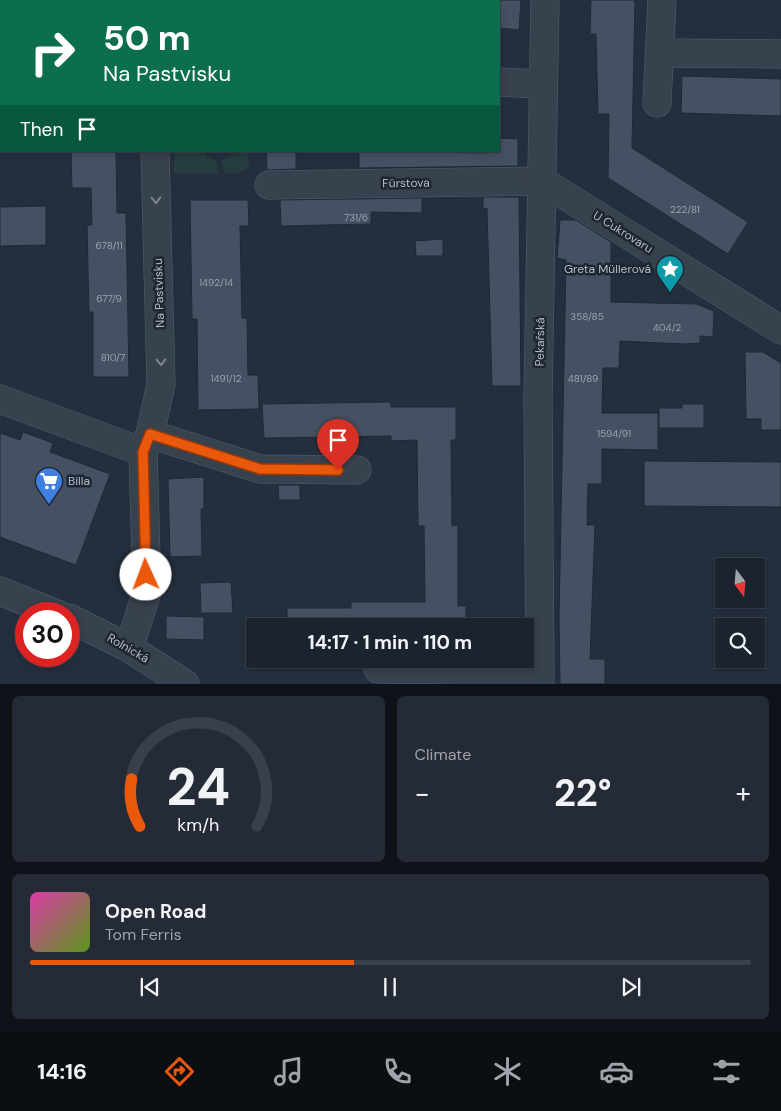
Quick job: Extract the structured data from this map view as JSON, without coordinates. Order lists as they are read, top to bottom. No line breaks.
{"streets":{"street":["Fürstova","U Cukrovaru","Na Pastvisku","Pekařská","Rolnická"]},"crossings":[["Fürstova","U Cukrovaru"],["Fürstova","Pekařská"],["U Cukrovaru","Pekařská"],["Na Pastvisku","Rolnická"]],"one_way":["Na Pastvisku"],"places":{"place":["Greta Müllerová"],"supermarket":["Billa"]},"house_numbers":["222/81","731/6","678/11","1492/14","677/9","358/85","404/2","810/7","1491/12","481/89","1594/91"],"north":"bottom","page":{"turn":["50 m","Na Pastvisku"],"then":"Then","limit":"30","trip":"14:17 · 1 min · 110 m","tile":"Climate","heat":["−","22°","+"],"song":["Open Road","Tom Ferris"],"tabs":"14:16","gauge":["24","km/h"]}}
